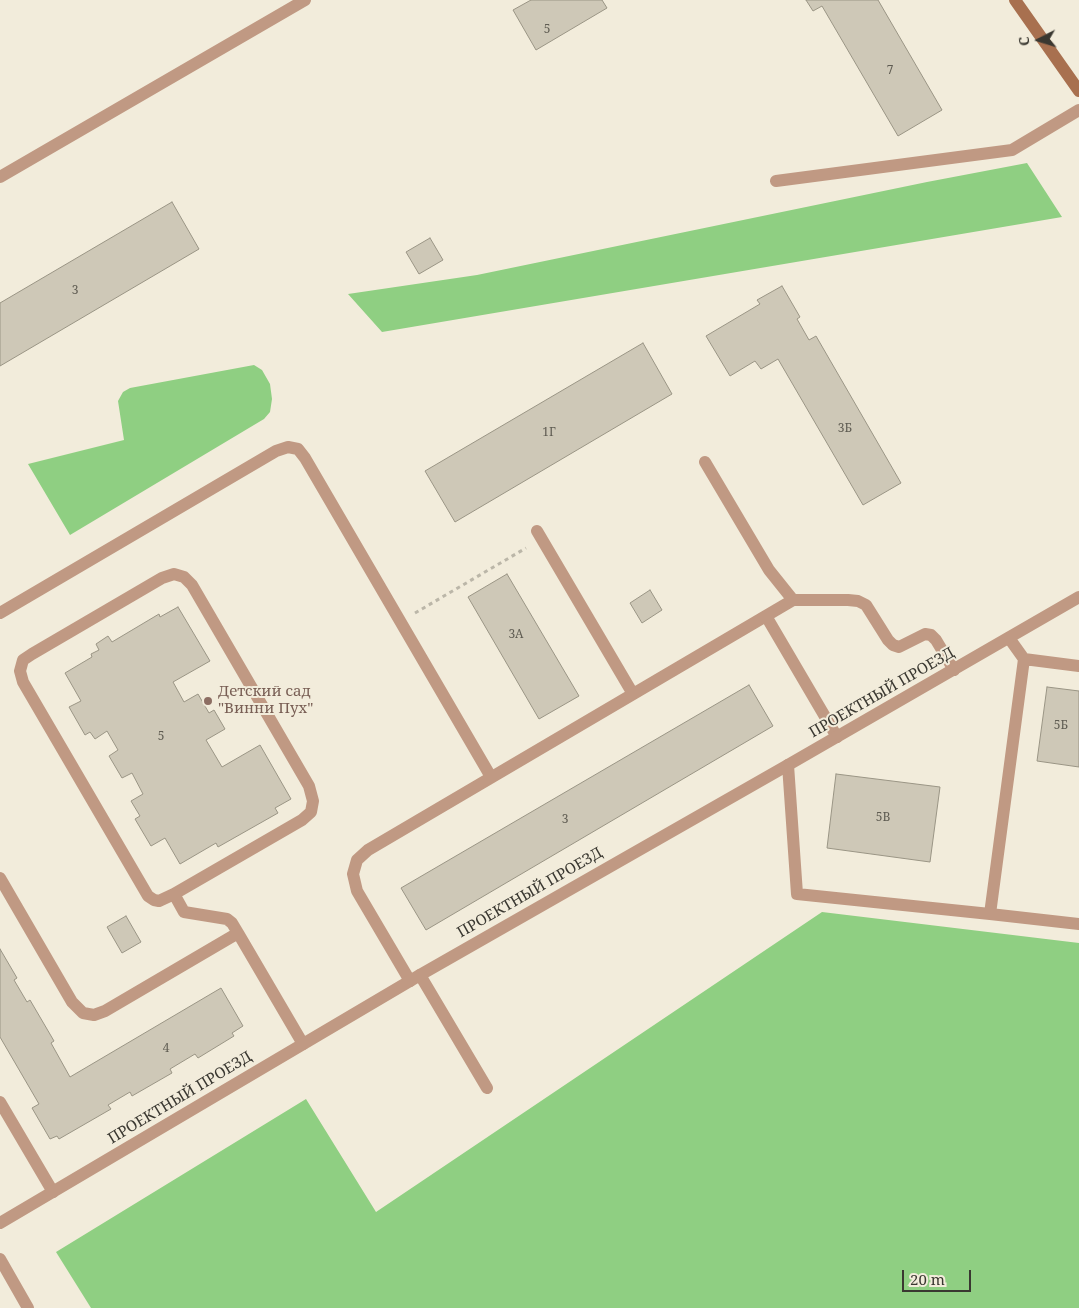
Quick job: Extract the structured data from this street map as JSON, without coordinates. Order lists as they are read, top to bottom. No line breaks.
{"streets":{"street":["ПРОЕКТНЫЙ ПРОЕЗД"]},"places":["Детский сад \"Винни Пух\""],"house_numbers":["5","7","3","3Б","1Г","3А","5Б","5","5В","3","4"],"scale_bar":"20 m","north":"left"}
